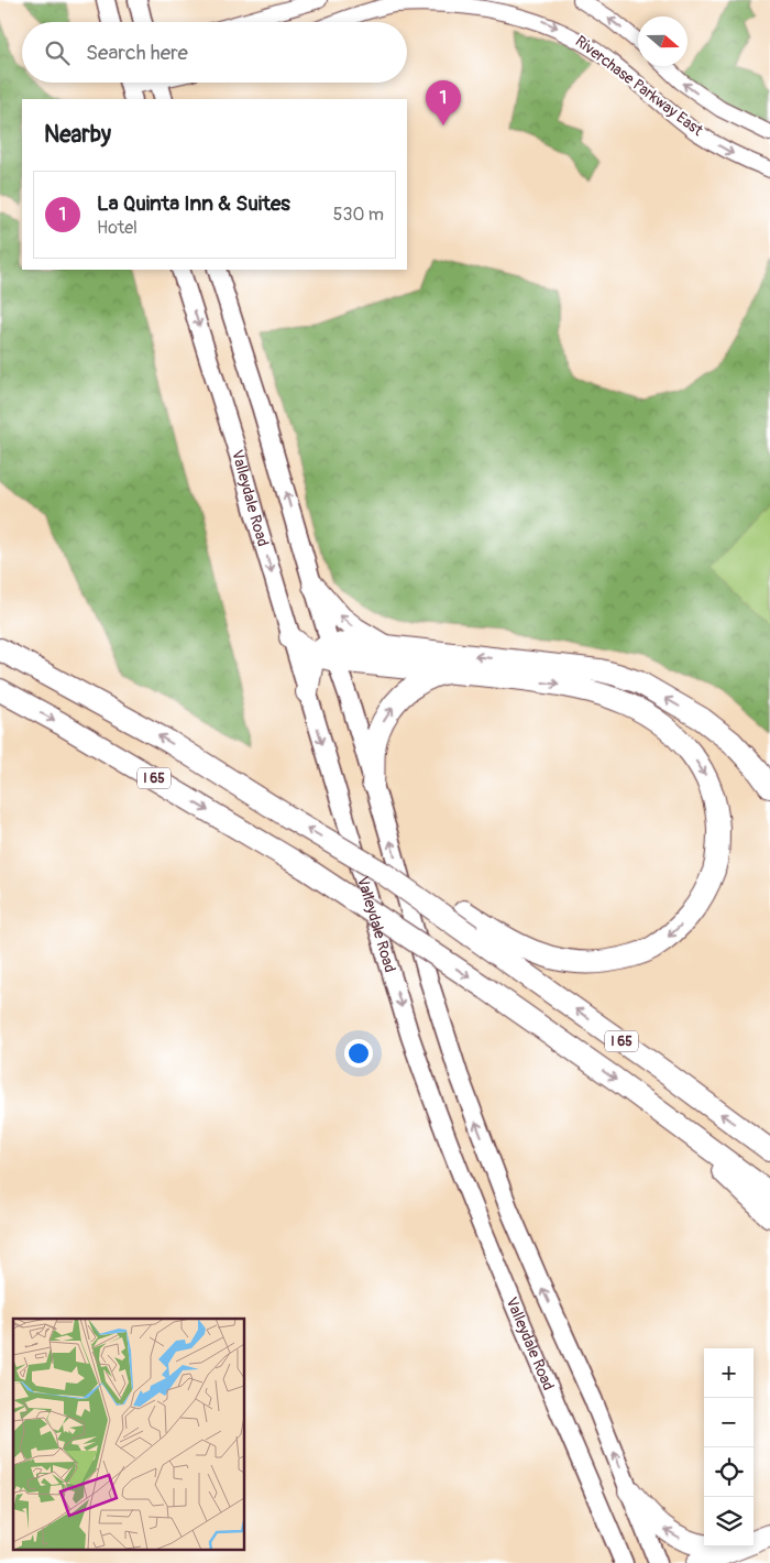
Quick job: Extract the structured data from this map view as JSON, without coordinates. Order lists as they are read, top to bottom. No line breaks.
{"streets":{"highway":["I 65"],"main road":["Valleydale Road"],"street":["Riverchase Parkway East"]},"north":"right","page":{"search":"Search here","pins":"1","heading":"Nearby","list":[{"mark":"1","name":"La Quinta Inn & Suites","note":"Hotel","value":"530 m"}],"map_buttons":["+","−"]}}
